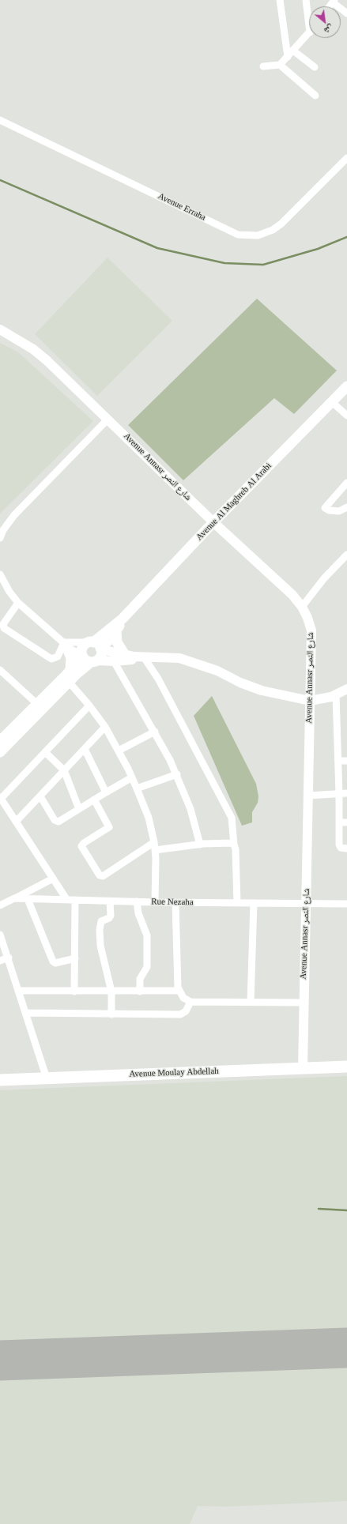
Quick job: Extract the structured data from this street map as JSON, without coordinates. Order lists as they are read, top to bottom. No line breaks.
{"streets":{"main road":["Avenue Al Maghreb Al Arabi","Avenue Moulay Abdellah"],"street":["Avenue Erraha","Avenue Annasr شارع النصر","Rue Nezaha"]},"crossings":[["Avenue Annasr شارع النصر","Avenue Al Maghreb Al Arabi"],["Avenue Annasr شارع النصر","Rue Nezaha"],["Avenue Annasr شارع النصر","Avenue Moulay Abdellah"]],"north":"bottom right"}
